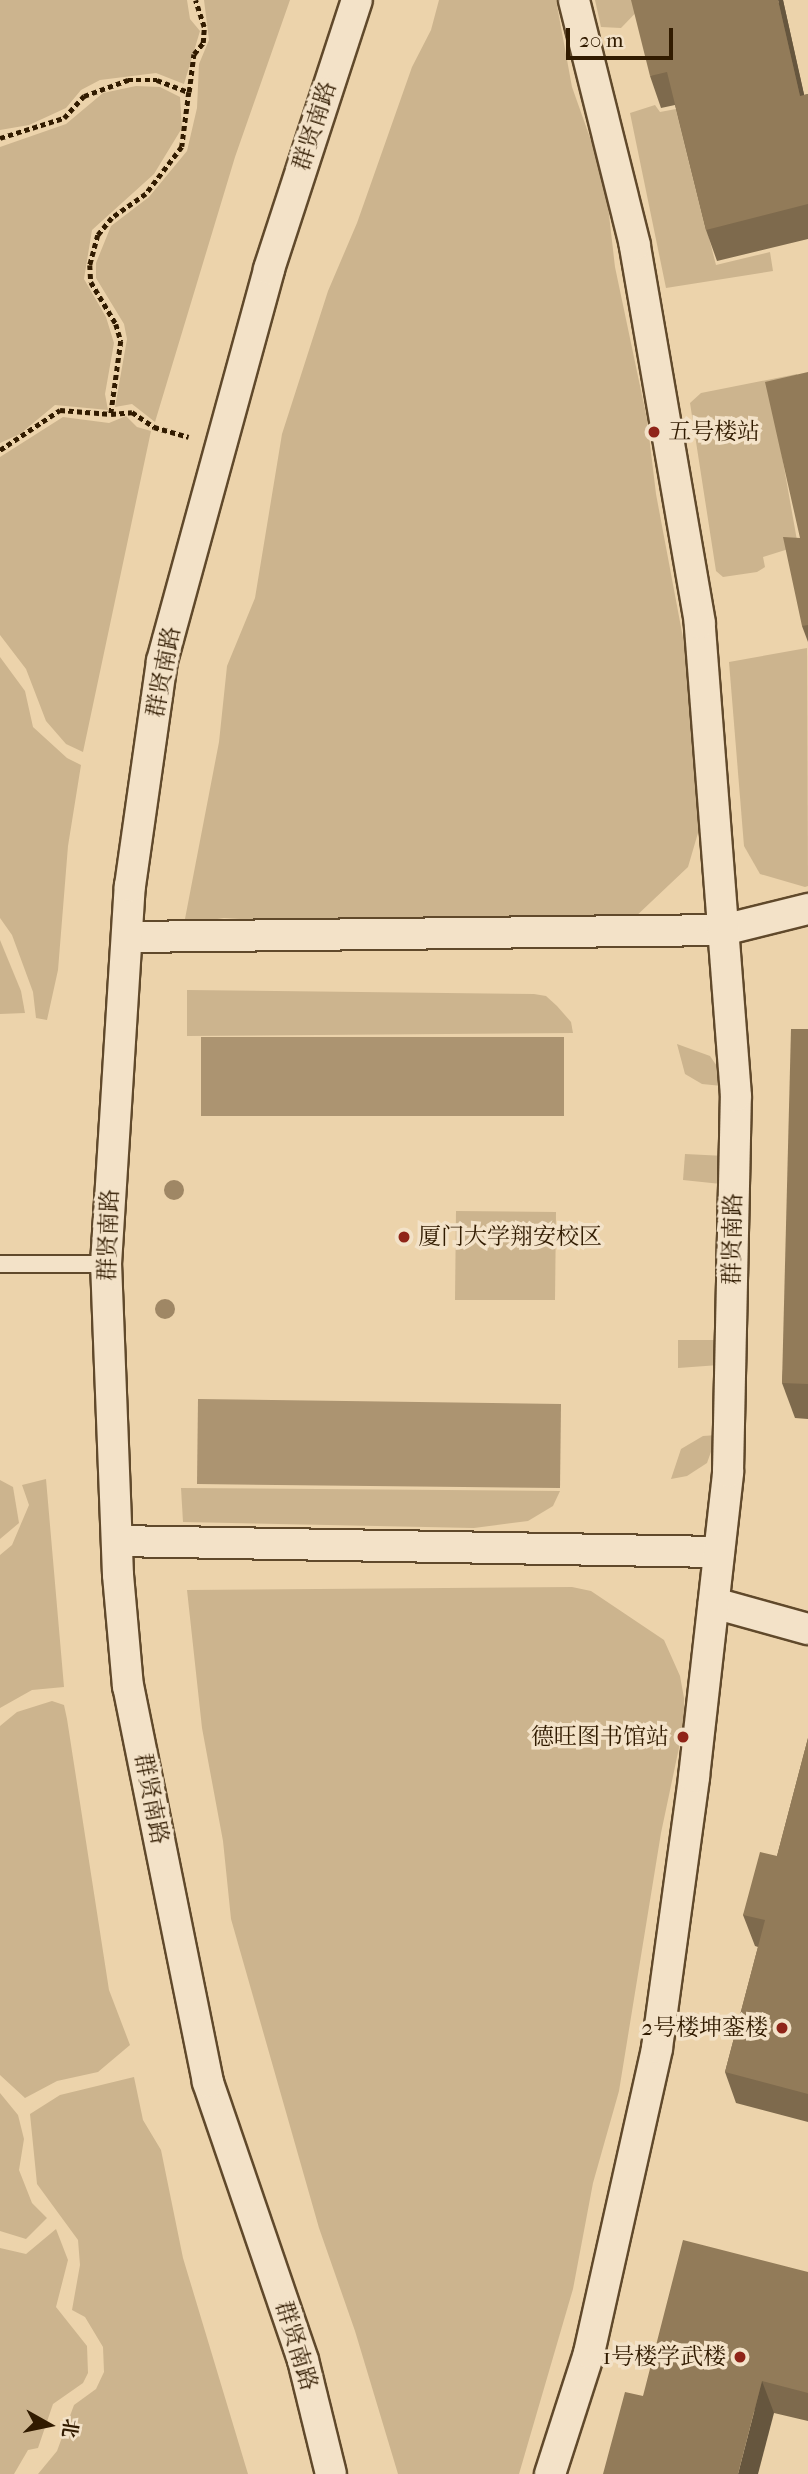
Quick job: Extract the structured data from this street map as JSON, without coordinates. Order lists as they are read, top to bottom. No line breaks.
{"streets":{"street":["群贤南路"]},"places":["五号楼站","厦门大学翔安校区","德旺图书馆站","2号楼坤銮楼","1号楼学武楼"],"scale_bar":"20 m","north":"right"}
